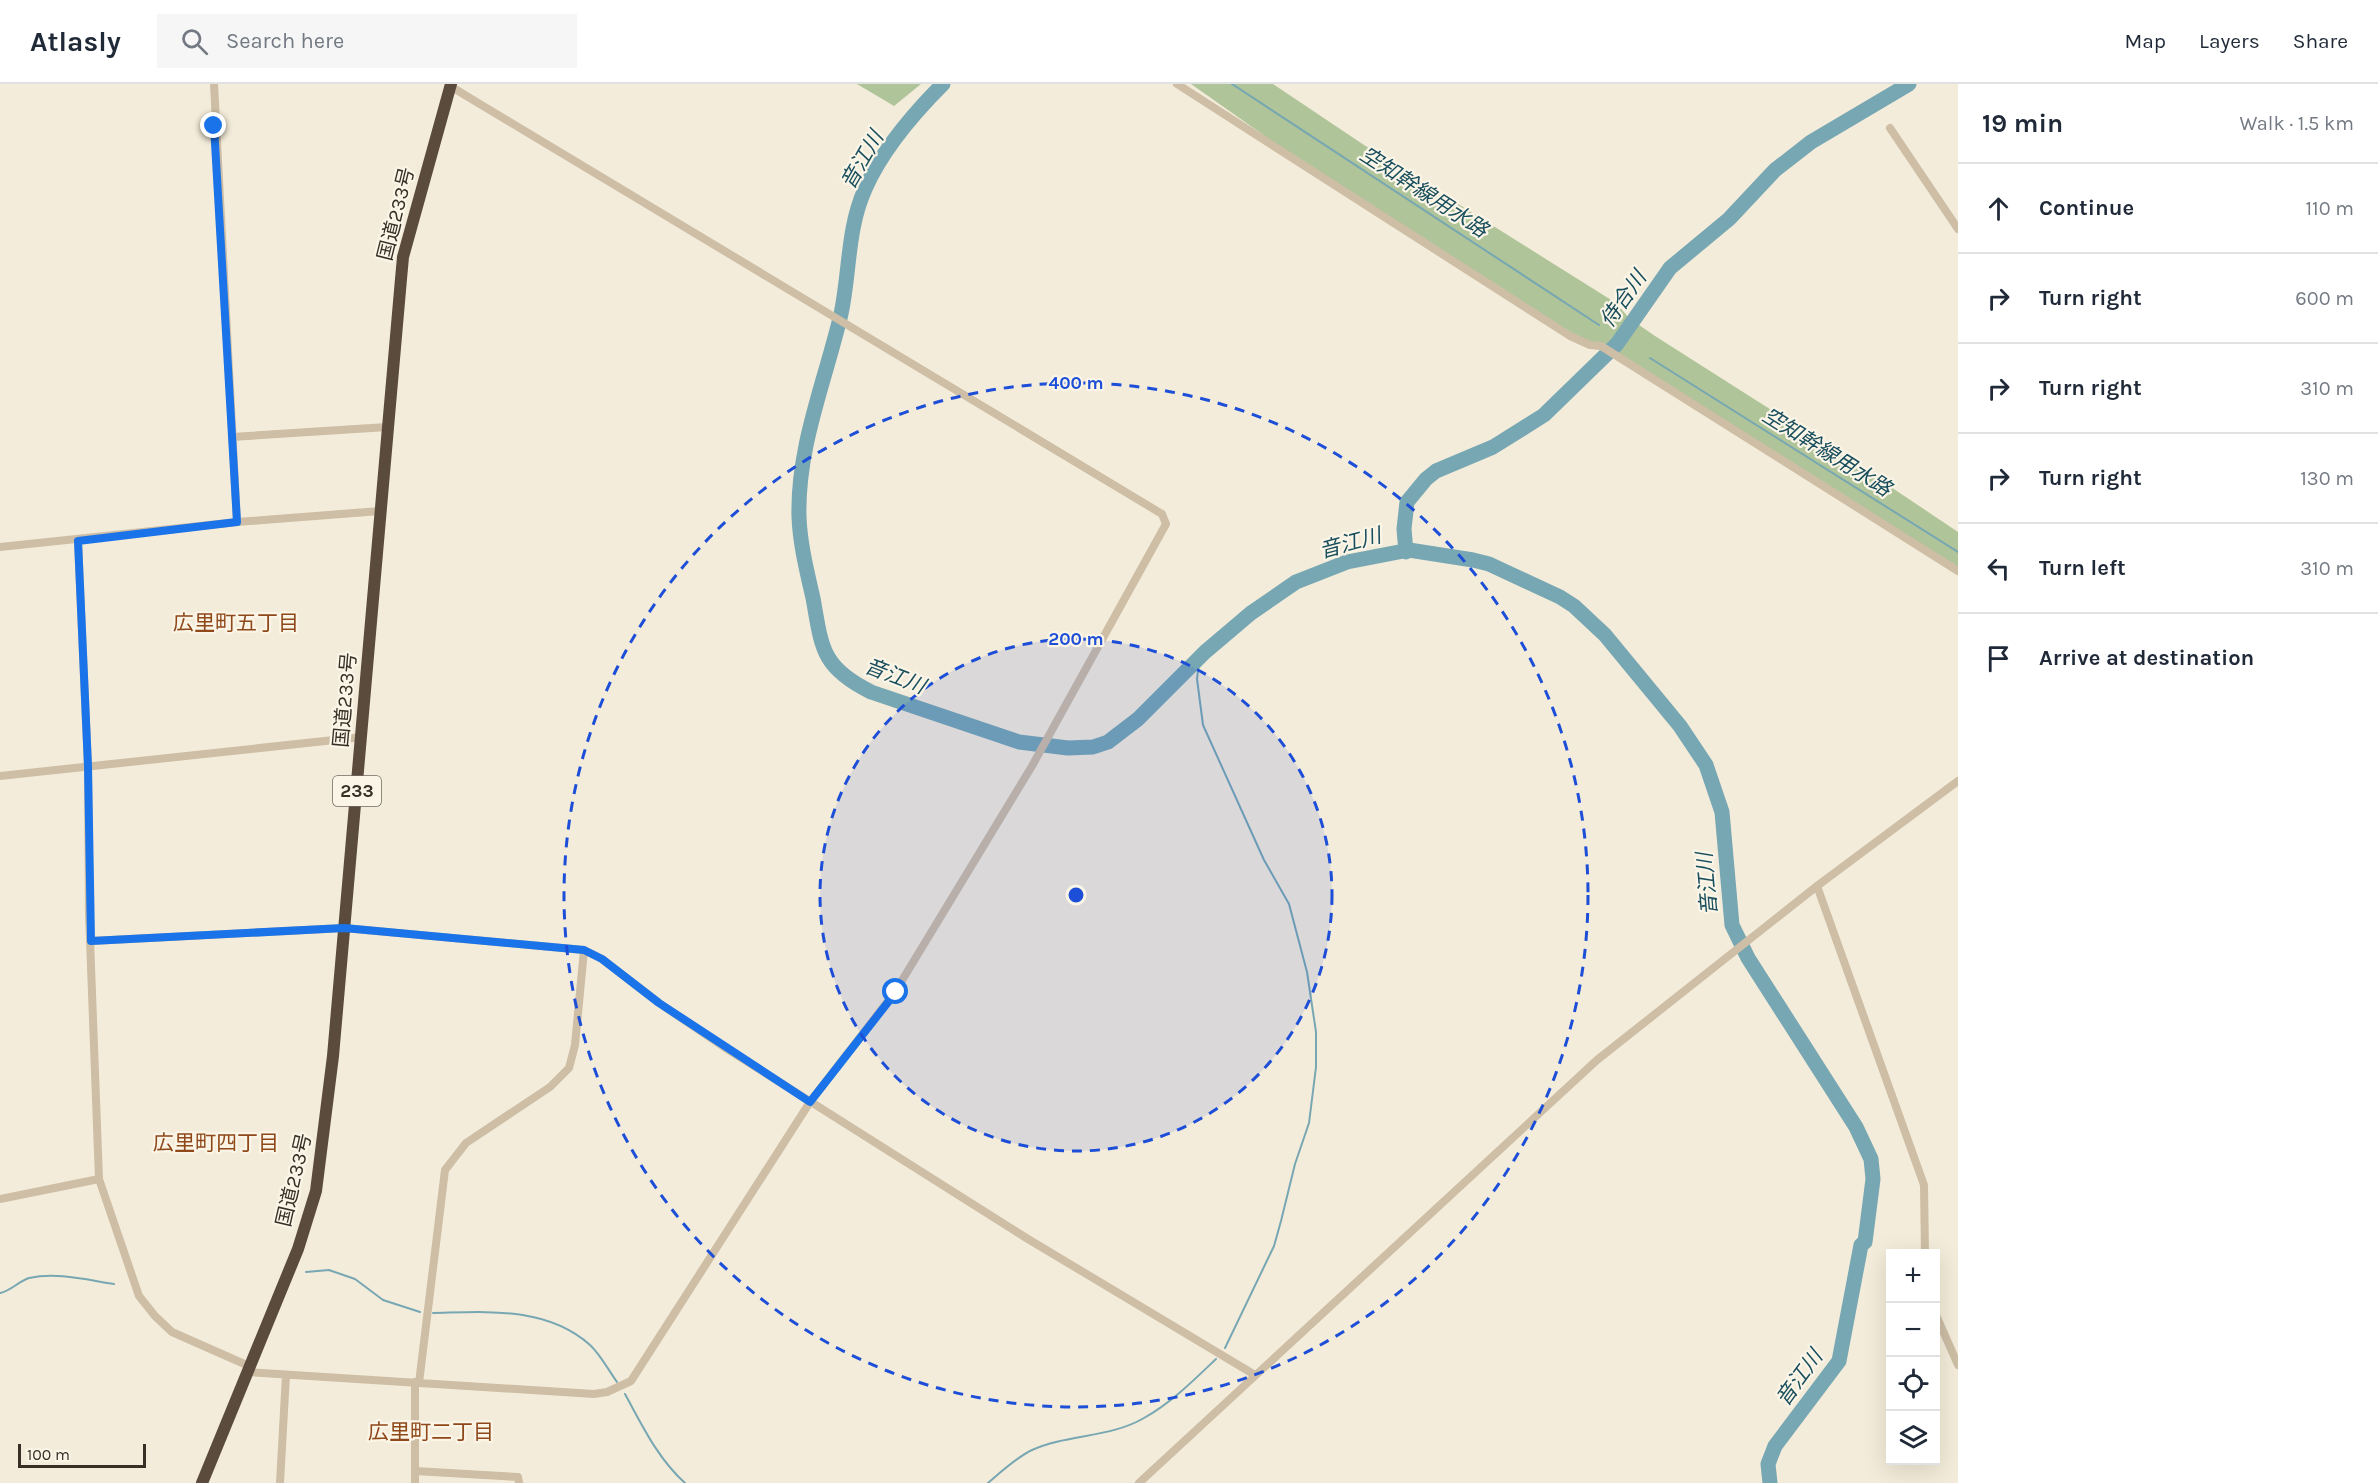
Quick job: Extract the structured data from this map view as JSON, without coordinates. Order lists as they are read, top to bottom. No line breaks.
{"streets":{"highway":["国道233号","233"]},"districts":["広里町五丁目","広里町四丁目","広里町二丁目"],"water":["音江川","空知幹線用水路","侍合川"],"scale_bar":"100 m","page":{"header":"Atlasly","search":"Search here","nav":["Map","Layers","Share"],"heading":["19 min","Walk · 1.5 km"],"list":[["Continue","110 m"],["Turn right","600 m"],["Turn right","310 m"],["Turn right","130 m"],["Turn left","310 m"],"Arrive at destination"],"map_buttons":["+","−"],"scale":"100 m"},"rings":["400 m","200 m"]}
